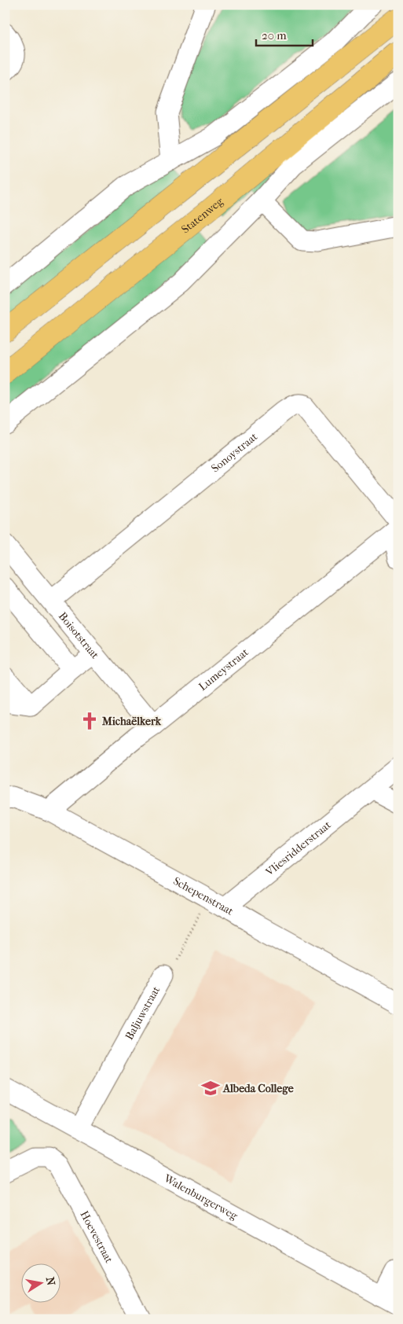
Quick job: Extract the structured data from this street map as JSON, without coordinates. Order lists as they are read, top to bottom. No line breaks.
{"streets":{"main road":["Statenweg"],"street":["Sonoystraat","Boisotstraat","Lumeystraat","Vliesridderstraat","Schepenstraat","Baljuwstraat","Walenburgerweg","Hoevestraat"]},"crossings":[["Sonoystraat","Boisotstraat"],["Sonoystraat","Lumeystraat"],["Boisotstraat","Lumeystraat"],["Lumeystraat","Schepenstraat"],["Vliesridderstraat","Schepenstraat"],["Vliesridderstraat","Baljuwstraat"],["Schepenstraat","Baljuwstraat"],["Baljuwstraat","Walenburgerweg"]],"places":{"church":["Michaëlkerk"],"school or university":["Albeda College"]},"scale_bar":"20 m","north":"right"}
